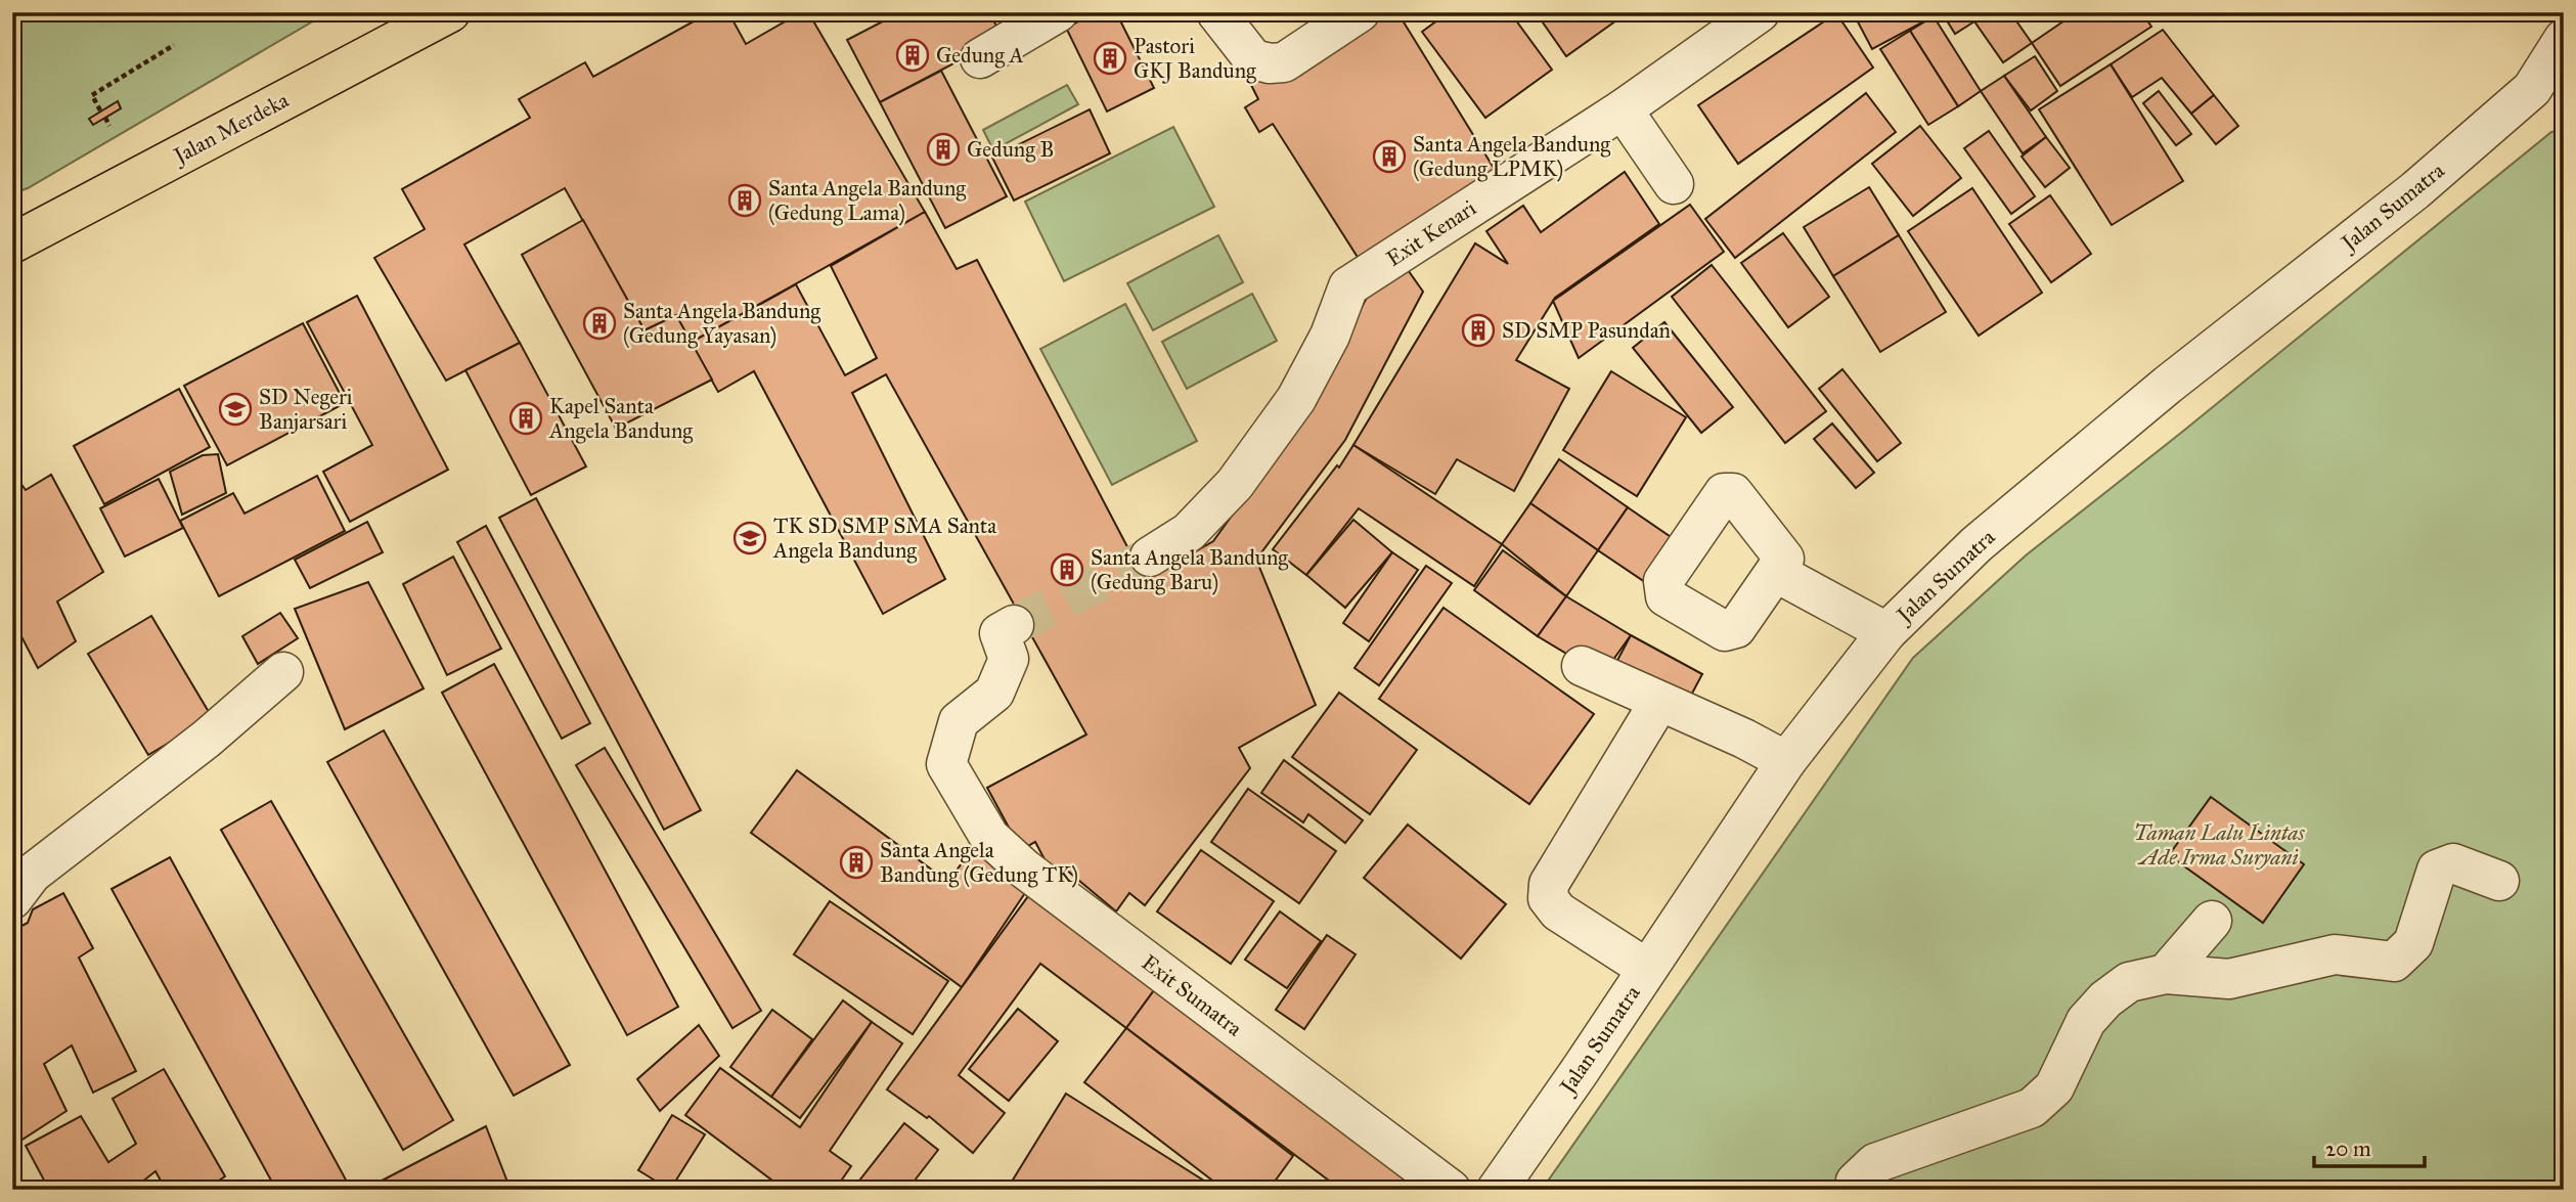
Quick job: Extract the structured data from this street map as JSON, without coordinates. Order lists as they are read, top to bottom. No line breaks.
{"streets":{"main road":["Jalan Merdeka"],"street":["Jalan Sumatra","Exit Kenari","Exit Sumatra"]},"parks":["Taman Lalu Lintas Ade Irma Suryani"],"places":{"building":["Gedung A","Pastori GKJ Bandung","Gedung B","Santa Angela Bandung (Gedung LPMK)","Santa Angela Bandung (Gedung Lama)","Santa Angela Bandung (Gedung Yayasan)","SD SMP Pasundan","Kapel Santa Angela Bandung","Santa Angela Bandung (Gedung Baru)","Santa Angela Bandung (Gedung TK)"],"school or university":["SD Negeri Banjarsari","TK SD SMP SMA Santa Angela Bandung"]},"scale_bar":"20 m"}
